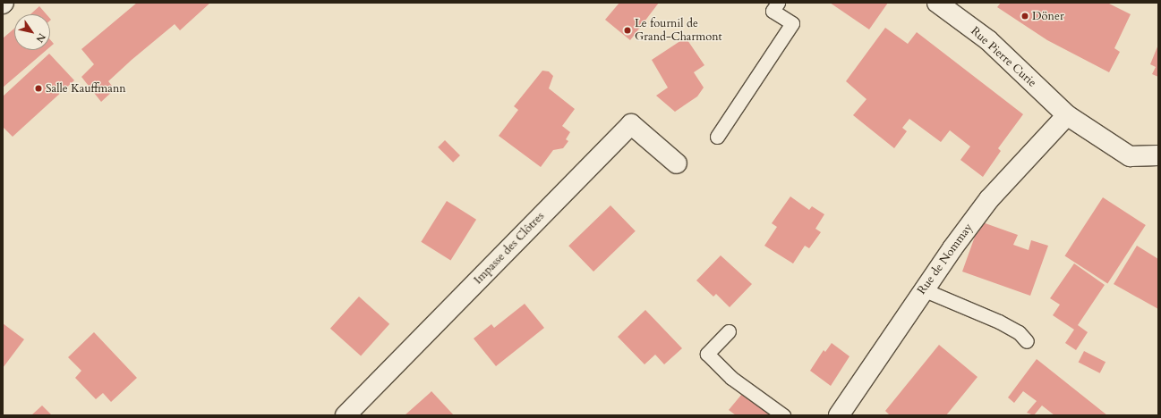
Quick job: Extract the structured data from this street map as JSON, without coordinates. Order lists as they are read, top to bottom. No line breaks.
{"streets":{"street":["Rue Pierre Curie","Impasse des Clôtres","Rue de Nommay"]},"crossings":[["Rue Pierre Curie","Rue de Nommay"]],"places":["Döner","Le fournil de Grand-Charmont","Salle Kauffmann"],"north":"bottom right"}
